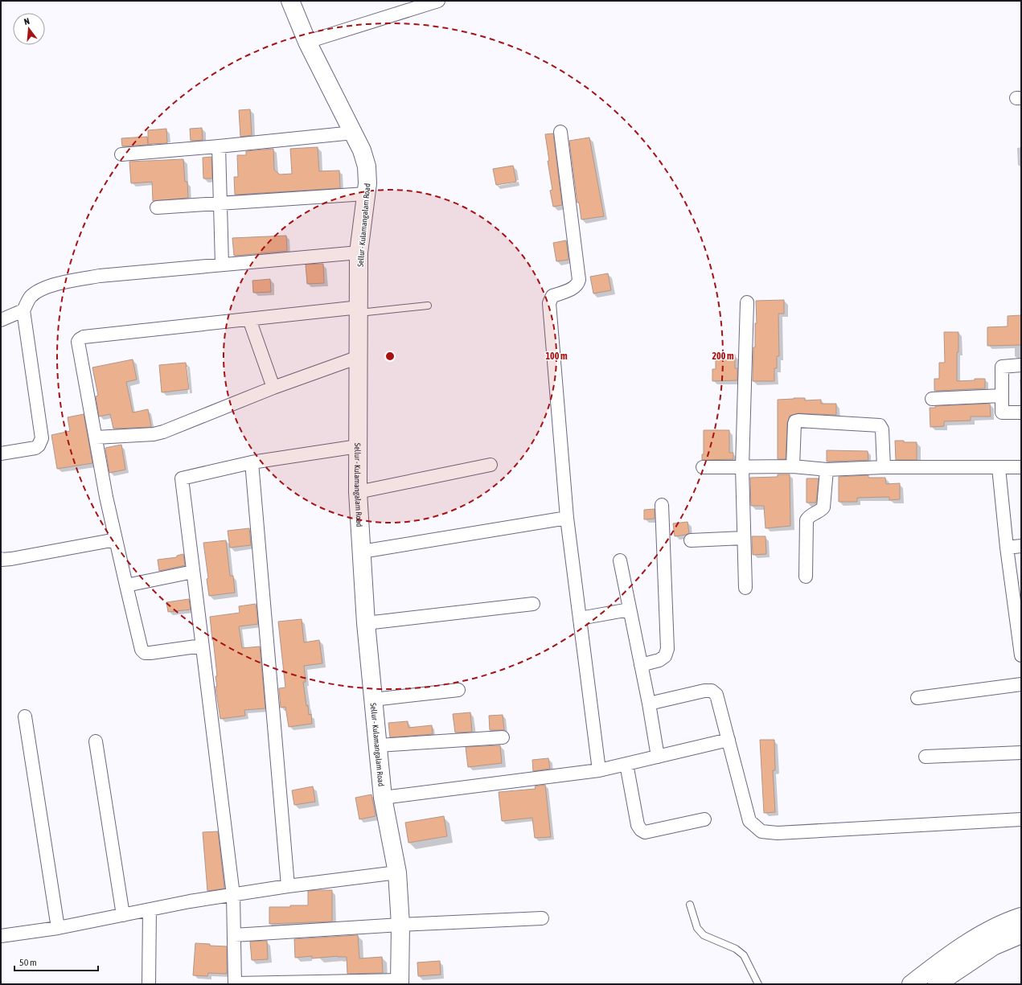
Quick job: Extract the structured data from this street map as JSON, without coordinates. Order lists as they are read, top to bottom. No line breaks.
{"streets":{"main road":["Sellur - Kulamangalam Road"]},"scale_bar":"50 m","north":"top","rings":["100 m","200 m"]}
